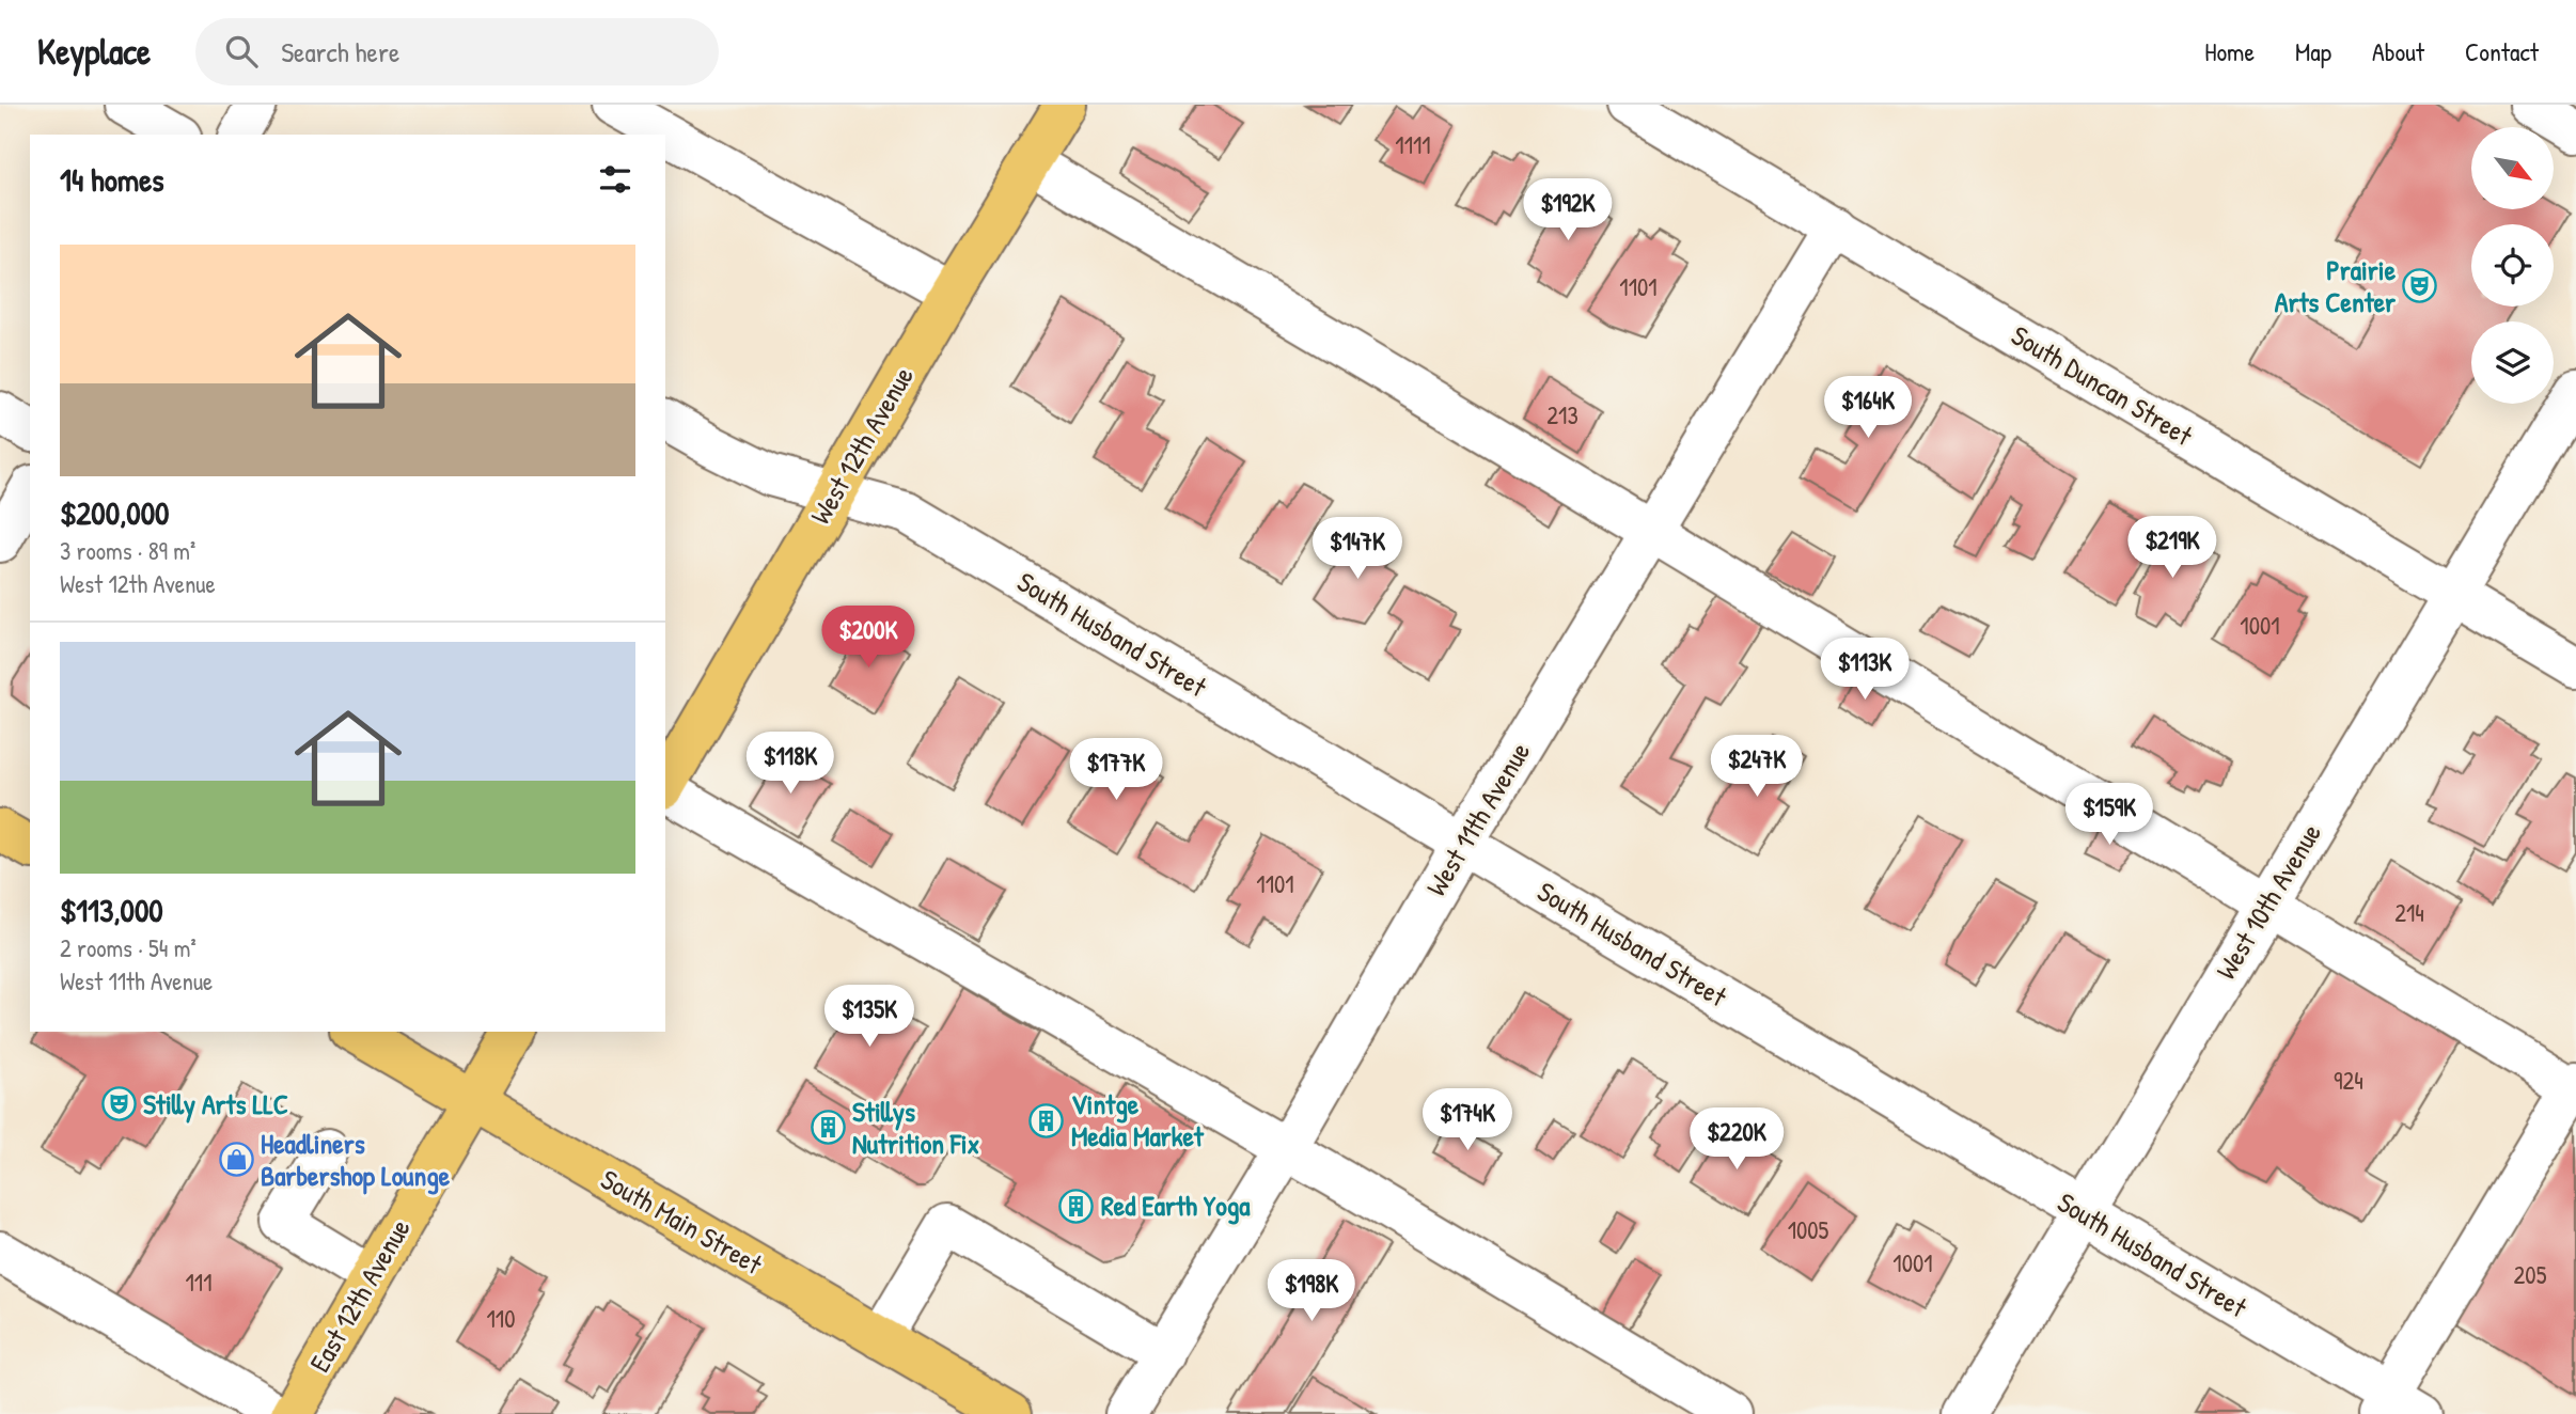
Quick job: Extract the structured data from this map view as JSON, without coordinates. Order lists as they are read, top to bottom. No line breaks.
{"streets":{"main road":["West 12th Avenue","South Main Street","East 12th Avenue"],"street":["South Duncan Street","South Husband Street","West 11th Avenue","West 10th Avenue"]},"crossings":[["South Duncan Street","West 11th Avenue"],["South Duncan Street","West 10th Avenue"],["West 12th Avenue","South Husband Street"],["South Husband Street","West 11th Avenue"],["South Husband Street","West 10th Avenue"],["South Main Street","East 12th Avenue"]],"places":{"theatre":["Prairie Arts Center","Stilly Arts LLC"],"building":["Vintge Media Market","Stillys Nutrition Fix","Red Earth Yoga"],"shop":["Headliners Barbershop Lounge"]},"house_numbers":["1111","1101","213","1001","1101","214","924","1005","1001","205","111","110"],"north":"bottom right","page":{"header":"Keyplace","search":"Search here","nav":["Home","Map","About","Contact"],"heading":"14 homes","price":["$192K","$164K","$219K","$147K","$200K","$113K","$118K","$247K","$177K","$159K","$135K","$174K","$220K","$198K"],"list":[{"name":"$200,000","note":"3 rooms · 89 m² · West 12th Avenue"},{"name":"$113,000","note":"2 rooms · 54 m² · West 11th Avenue"}]}}
